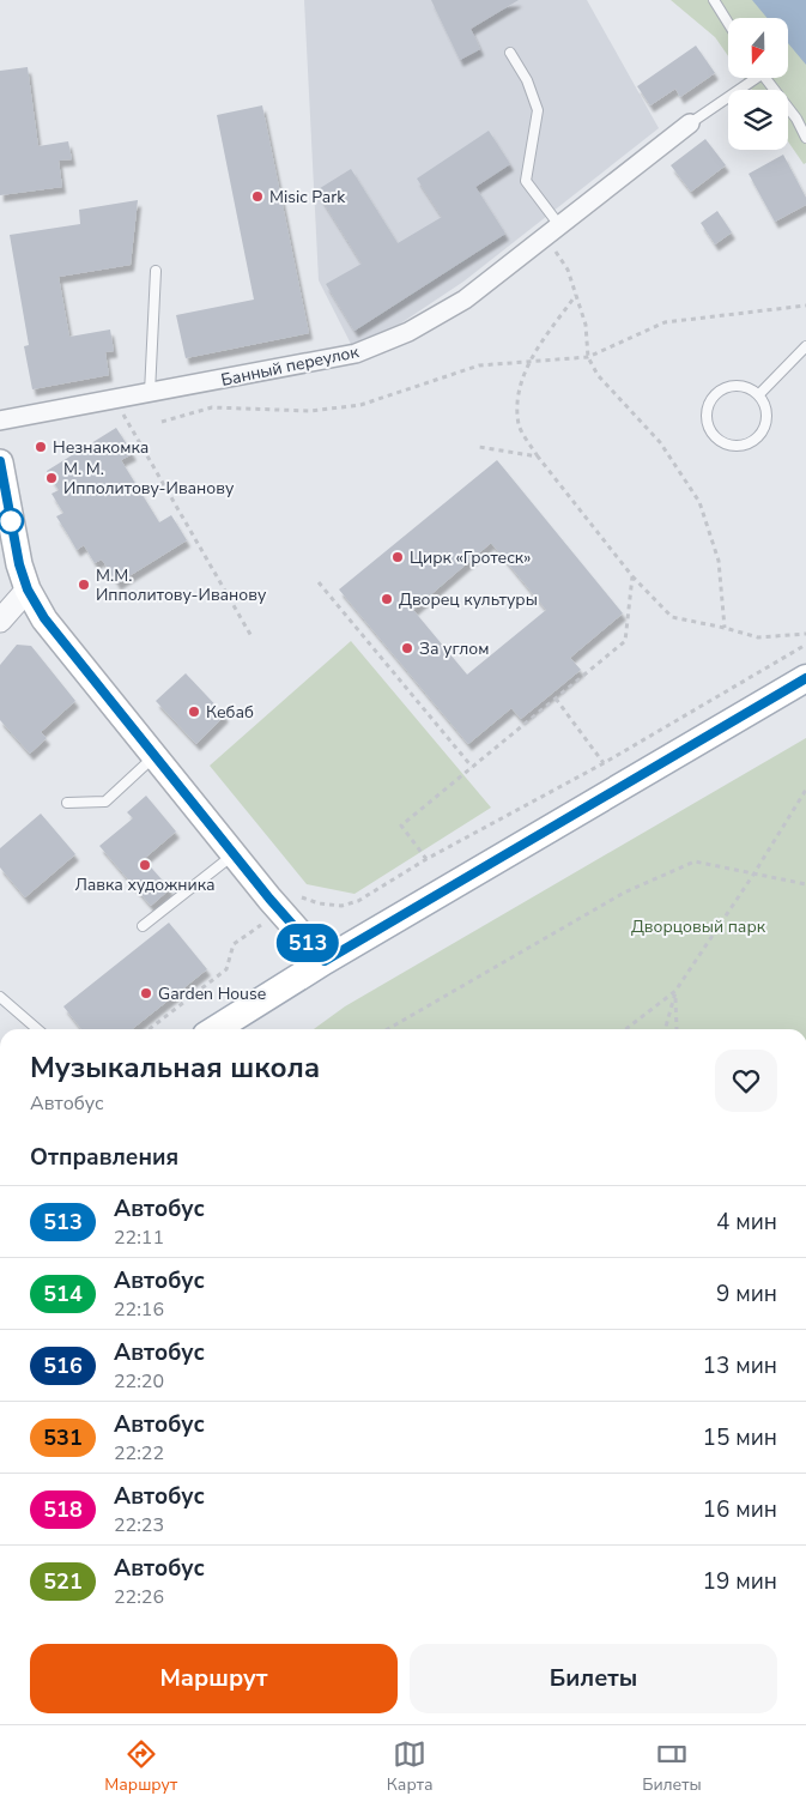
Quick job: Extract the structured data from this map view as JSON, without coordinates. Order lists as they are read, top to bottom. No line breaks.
{"streets":{"street":["Банный переулок"]},"parks":["Дворцовый парк"],"places":["Misic Park","Незнакомка","М. М. Ипполитову-Иванову","Цирк «Гротеск»","М.М. Ипполитову-Иванову","Дворец культуры","За углом","Кебаб","Лавка художника","Garden House"],"lines":["bus line 513"],"north":"bottom","page":{"on_map":"513","heading":[["Музыкальная школа","Автобус"],"Отправления"],"list":[{"mark":"513","name":"Автобус","note":"22:11","value":"4 мин"},{"mark":"514","name":"Автобус","note":"22:16","value":"9 мин"},{"mark":"516","name":"Автобус","note":"22:20","value":"13 мин"},{"mark":"531","name":"Автобус","note":"22:22","value":"15 мин"},{"mark":"518","name":"Автобус","note":"22:23","value":"16 мин"},{"mark":"521","name":"Автобус","note":"22:26","value":"19 мин"}],"buttons":["Маршрут","Билеты"],"tabs":["Маршрут","Карта","Билеты"]}}
